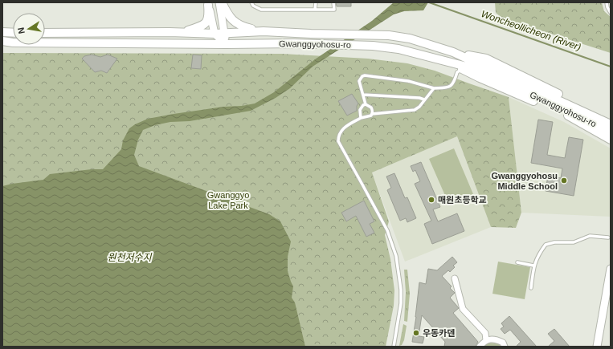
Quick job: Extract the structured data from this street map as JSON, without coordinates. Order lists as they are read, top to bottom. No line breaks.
{"streets":{"main road":["Gwanggyohosu-ro"]},"water":["Woncheollicheon (River)","원천저수지"],"parks":["Gwanggyo Lake Park"],"places":["Gwanggyohosu Middle School","매원초등학교","우동카덴"],"north":"left"}
